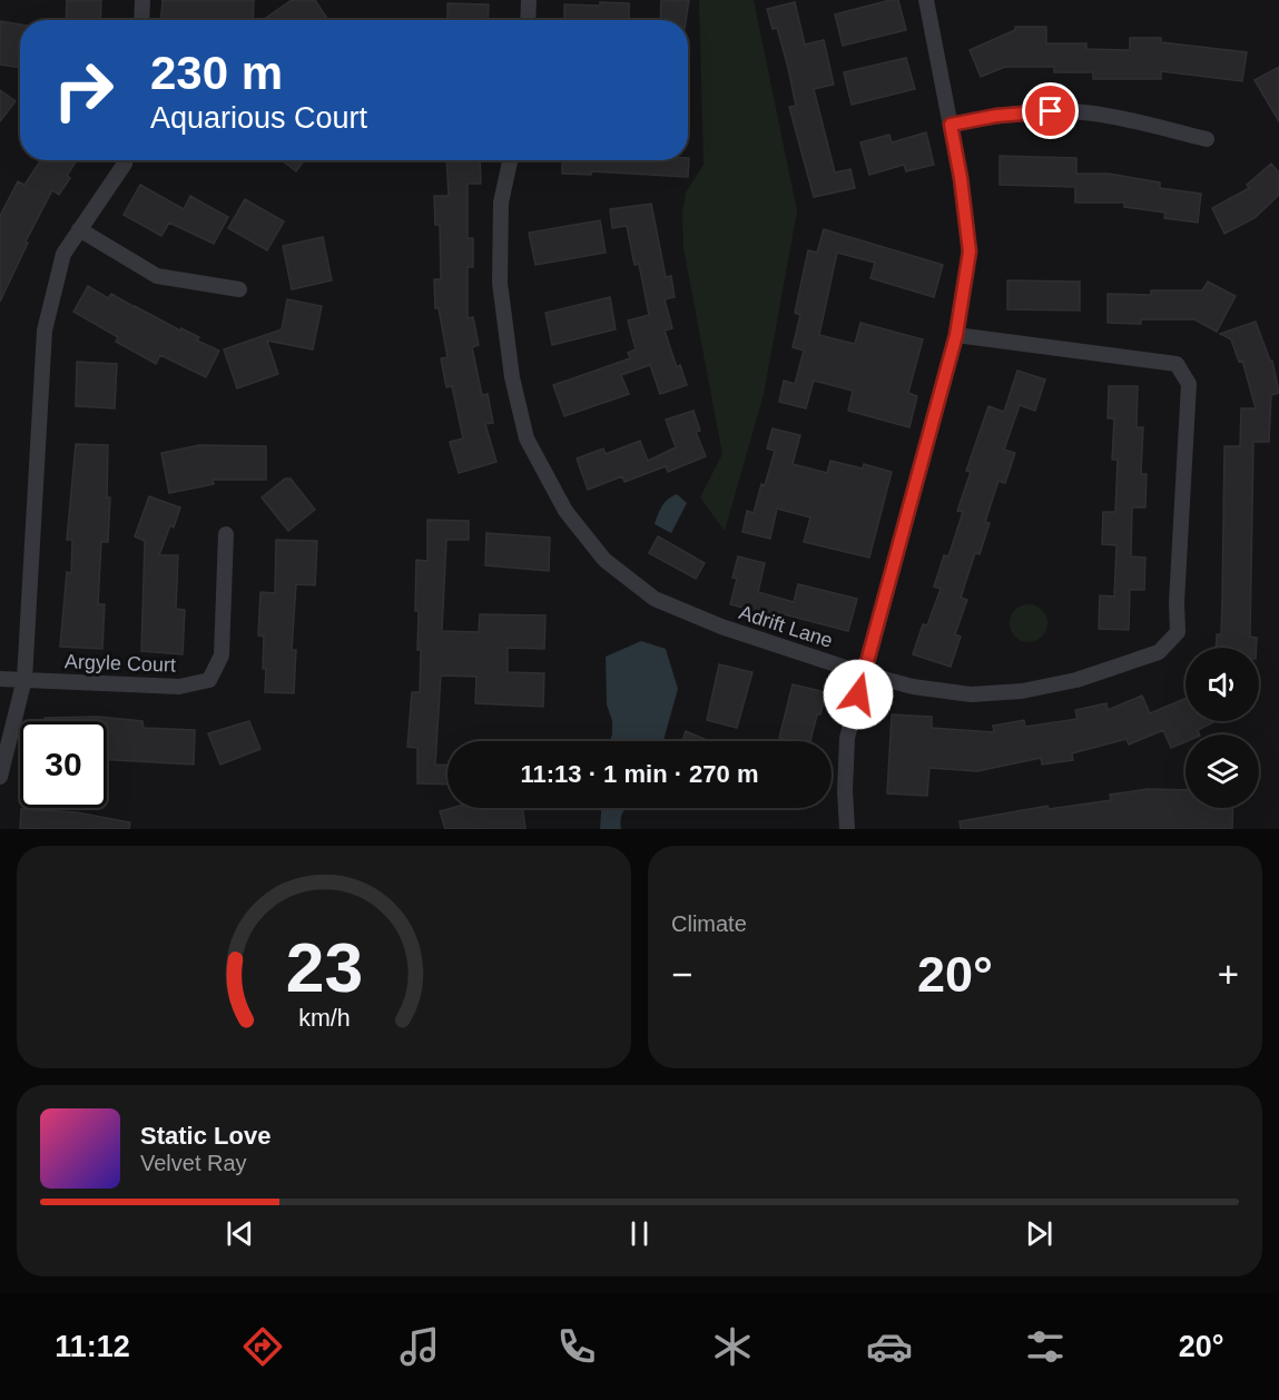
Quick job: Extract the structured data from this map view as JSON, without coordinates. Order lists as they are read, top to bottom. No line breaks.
{"streets":{"street":["Adrift Lane","Argyle Court"]},"page":{"turn":["230 m","Aquarious Court"],"limit":"30","trip":"11:13 · 1 min · 270 m","tile":"Climate","heat":["−","20°","+"],"song":["Static Love","Velvet Ray"],"tabs":["11:12","20°"],"gauge":["23","km/h"]}}
